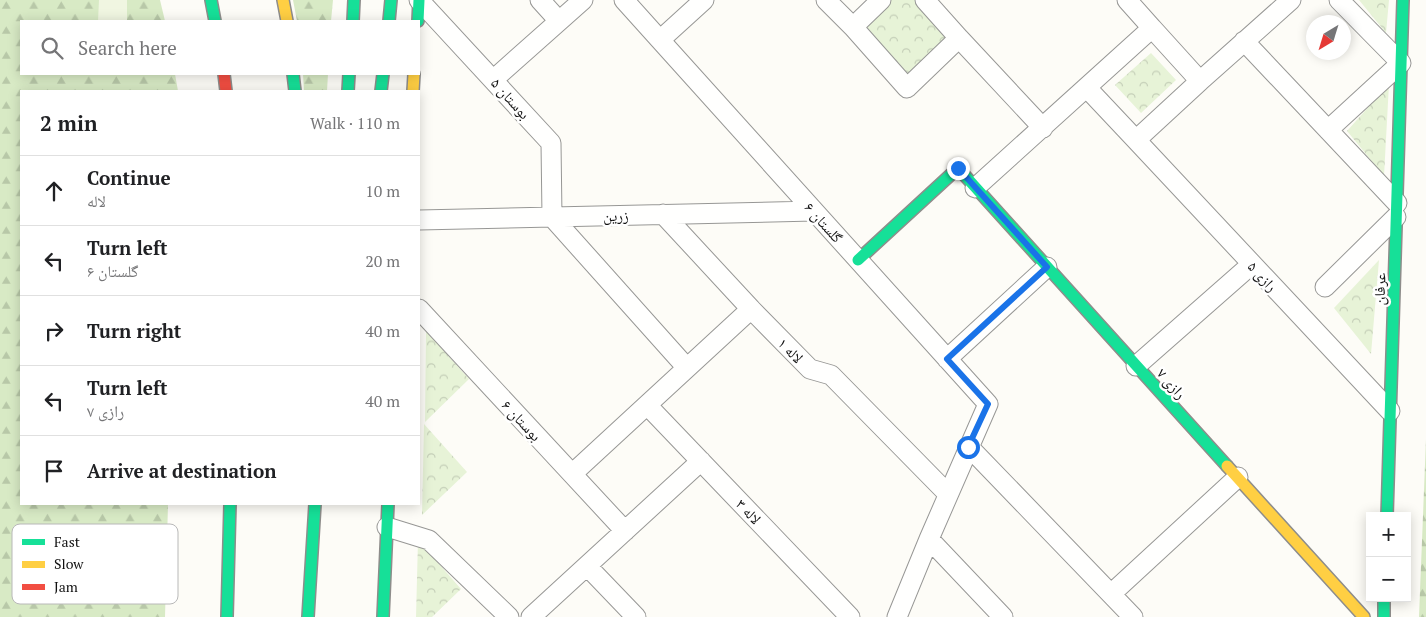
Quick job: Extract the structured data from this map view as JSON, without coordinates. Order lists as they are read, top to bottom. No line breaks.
{"streets":{"street":["بوستان ۵","زرین","گلستان ۶","رازی ۵","عرفان","لاله ۱","رازی ۷","بوستان ۶","لاله ۳"]},"crossings":[["بوستان ۵","زرین"],["زرین","گلستان ۶"],["زرین","لاله ۱"],["گلستان ۶","رازی ۷"],["رازی ۵","عرفان"]],"legend":["Fast","Slow","Jam"],"north":"bottom left","page":{"search":"Search here","heading":["2 min","Walk · 110 m"],"list":[["Continue","لاله","10 m"],["Turn left","گلستان ۶","20 m"],["Turn right","40 m"],["Turn left","رازی ۷","40 m"],"Arrive at destination"],"map_buttons":["+","−"]}}
